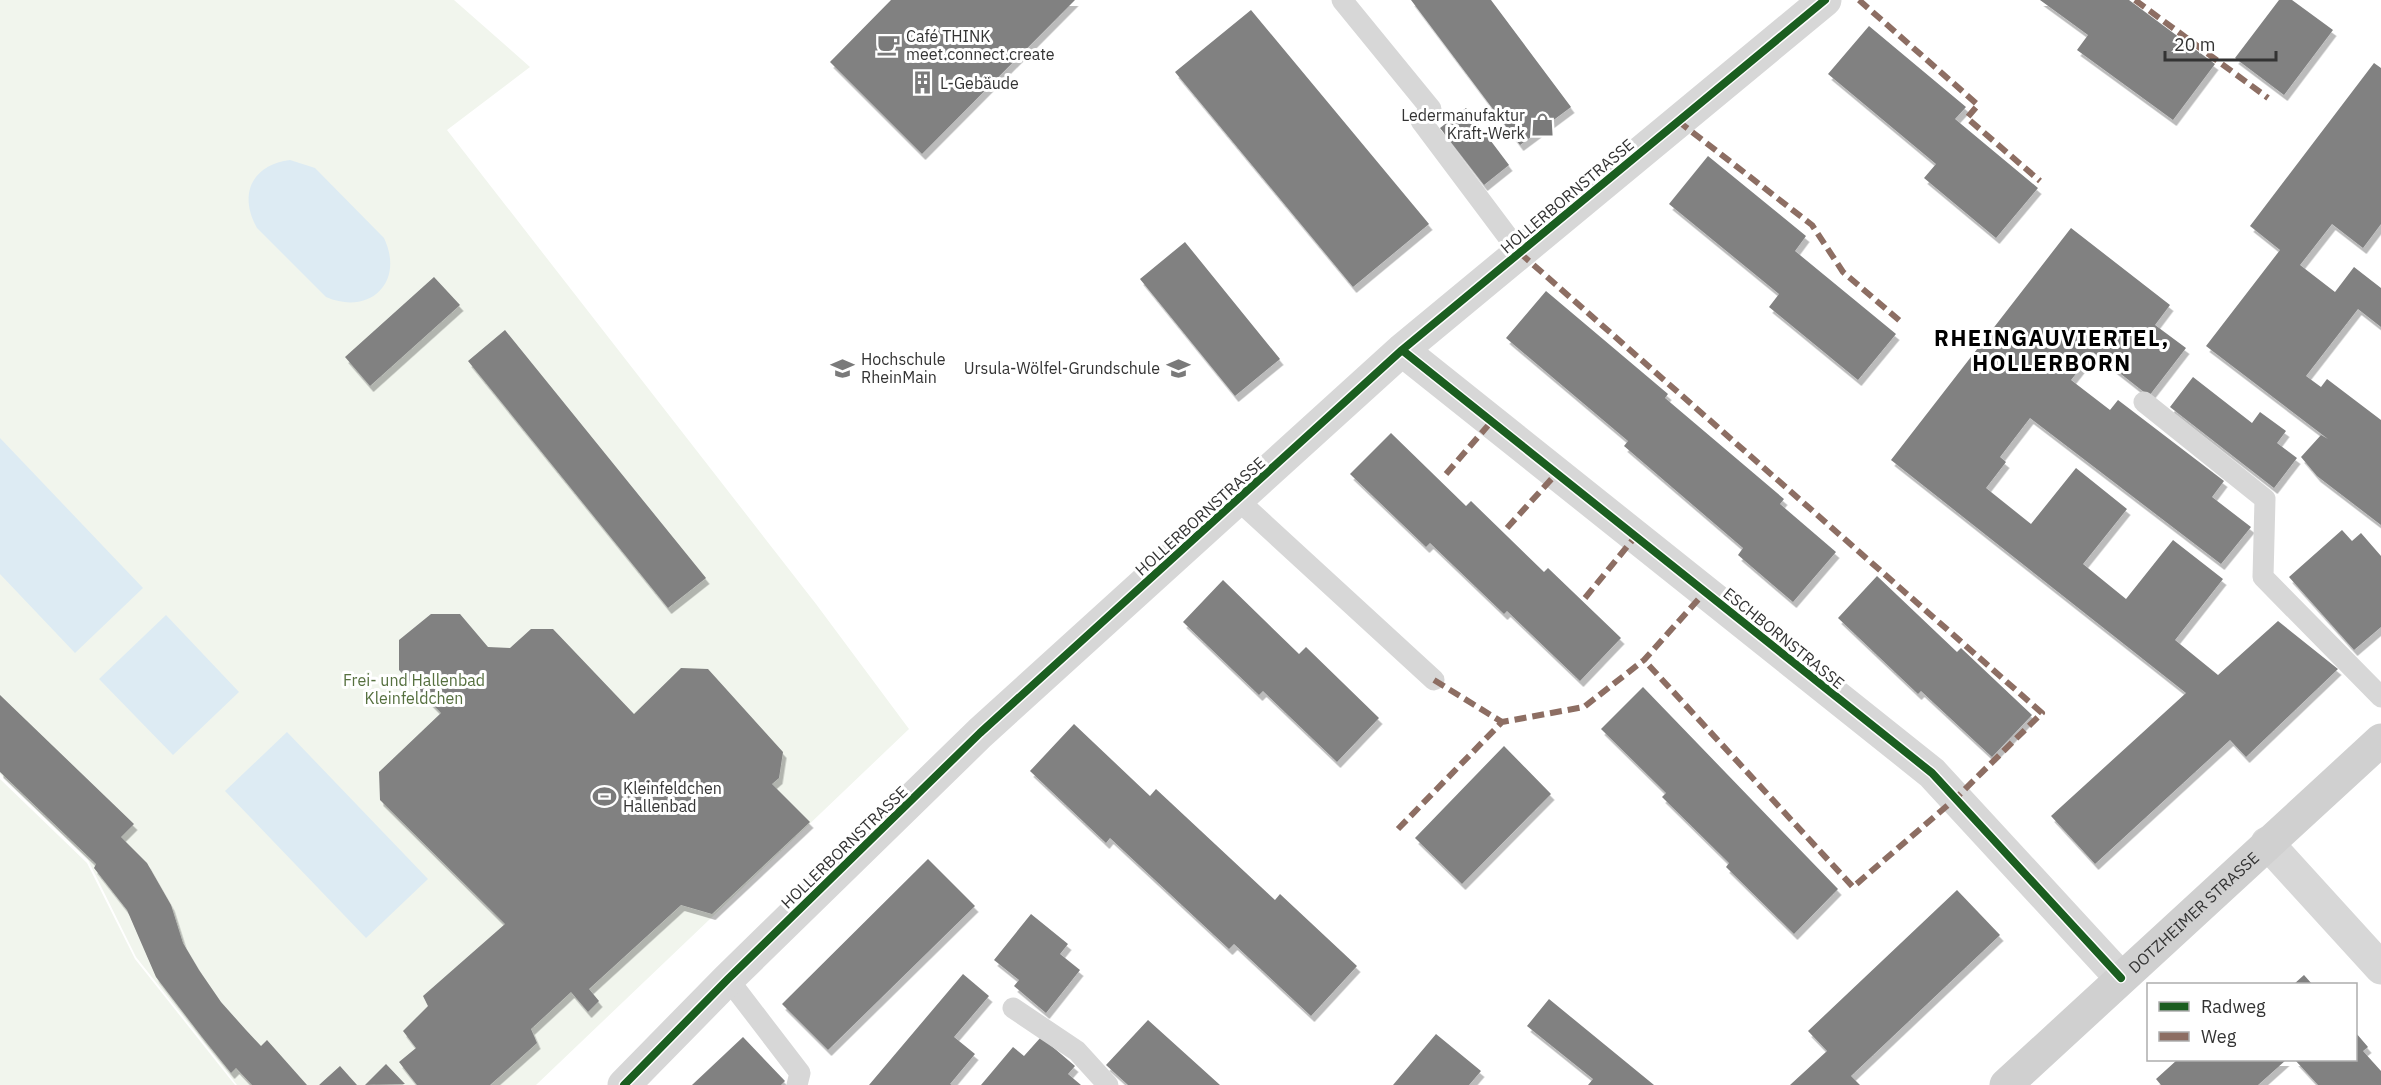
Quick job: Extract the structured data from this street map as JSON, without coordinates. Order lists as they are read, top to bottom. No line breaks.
{"streets":{"main road":["DOTZHEIMER STRASSE"],"street":["HOLLERBORNSTRASSE","ESCHBORNSTRASSE"]},"crossings":[["HOLLERBORNSTRASSE","ESCHBORNSTRASSE"],["ESCHBORNSTRASSE","DOTZHEIMER STRASSE"]],"districts":["RHEINGAUVIERTEL, HOLLERBORN"],"parks":["Frei- und Hallenbad Kleinfeldchen"],"places":{"cafe":["Café THINK meet.connect.create"],"building":["L-Gebäude"],"shop":["Ledermanufaktur Kraft-Werk"],"school or university":["Hochschule RheinMain","Ursula-Wölfel-Grundschule"],"sports":["Kleinfeldchen Hallenbad"]},"legend":["Radweg","Weg"],"scale_bar":"20 m"}
